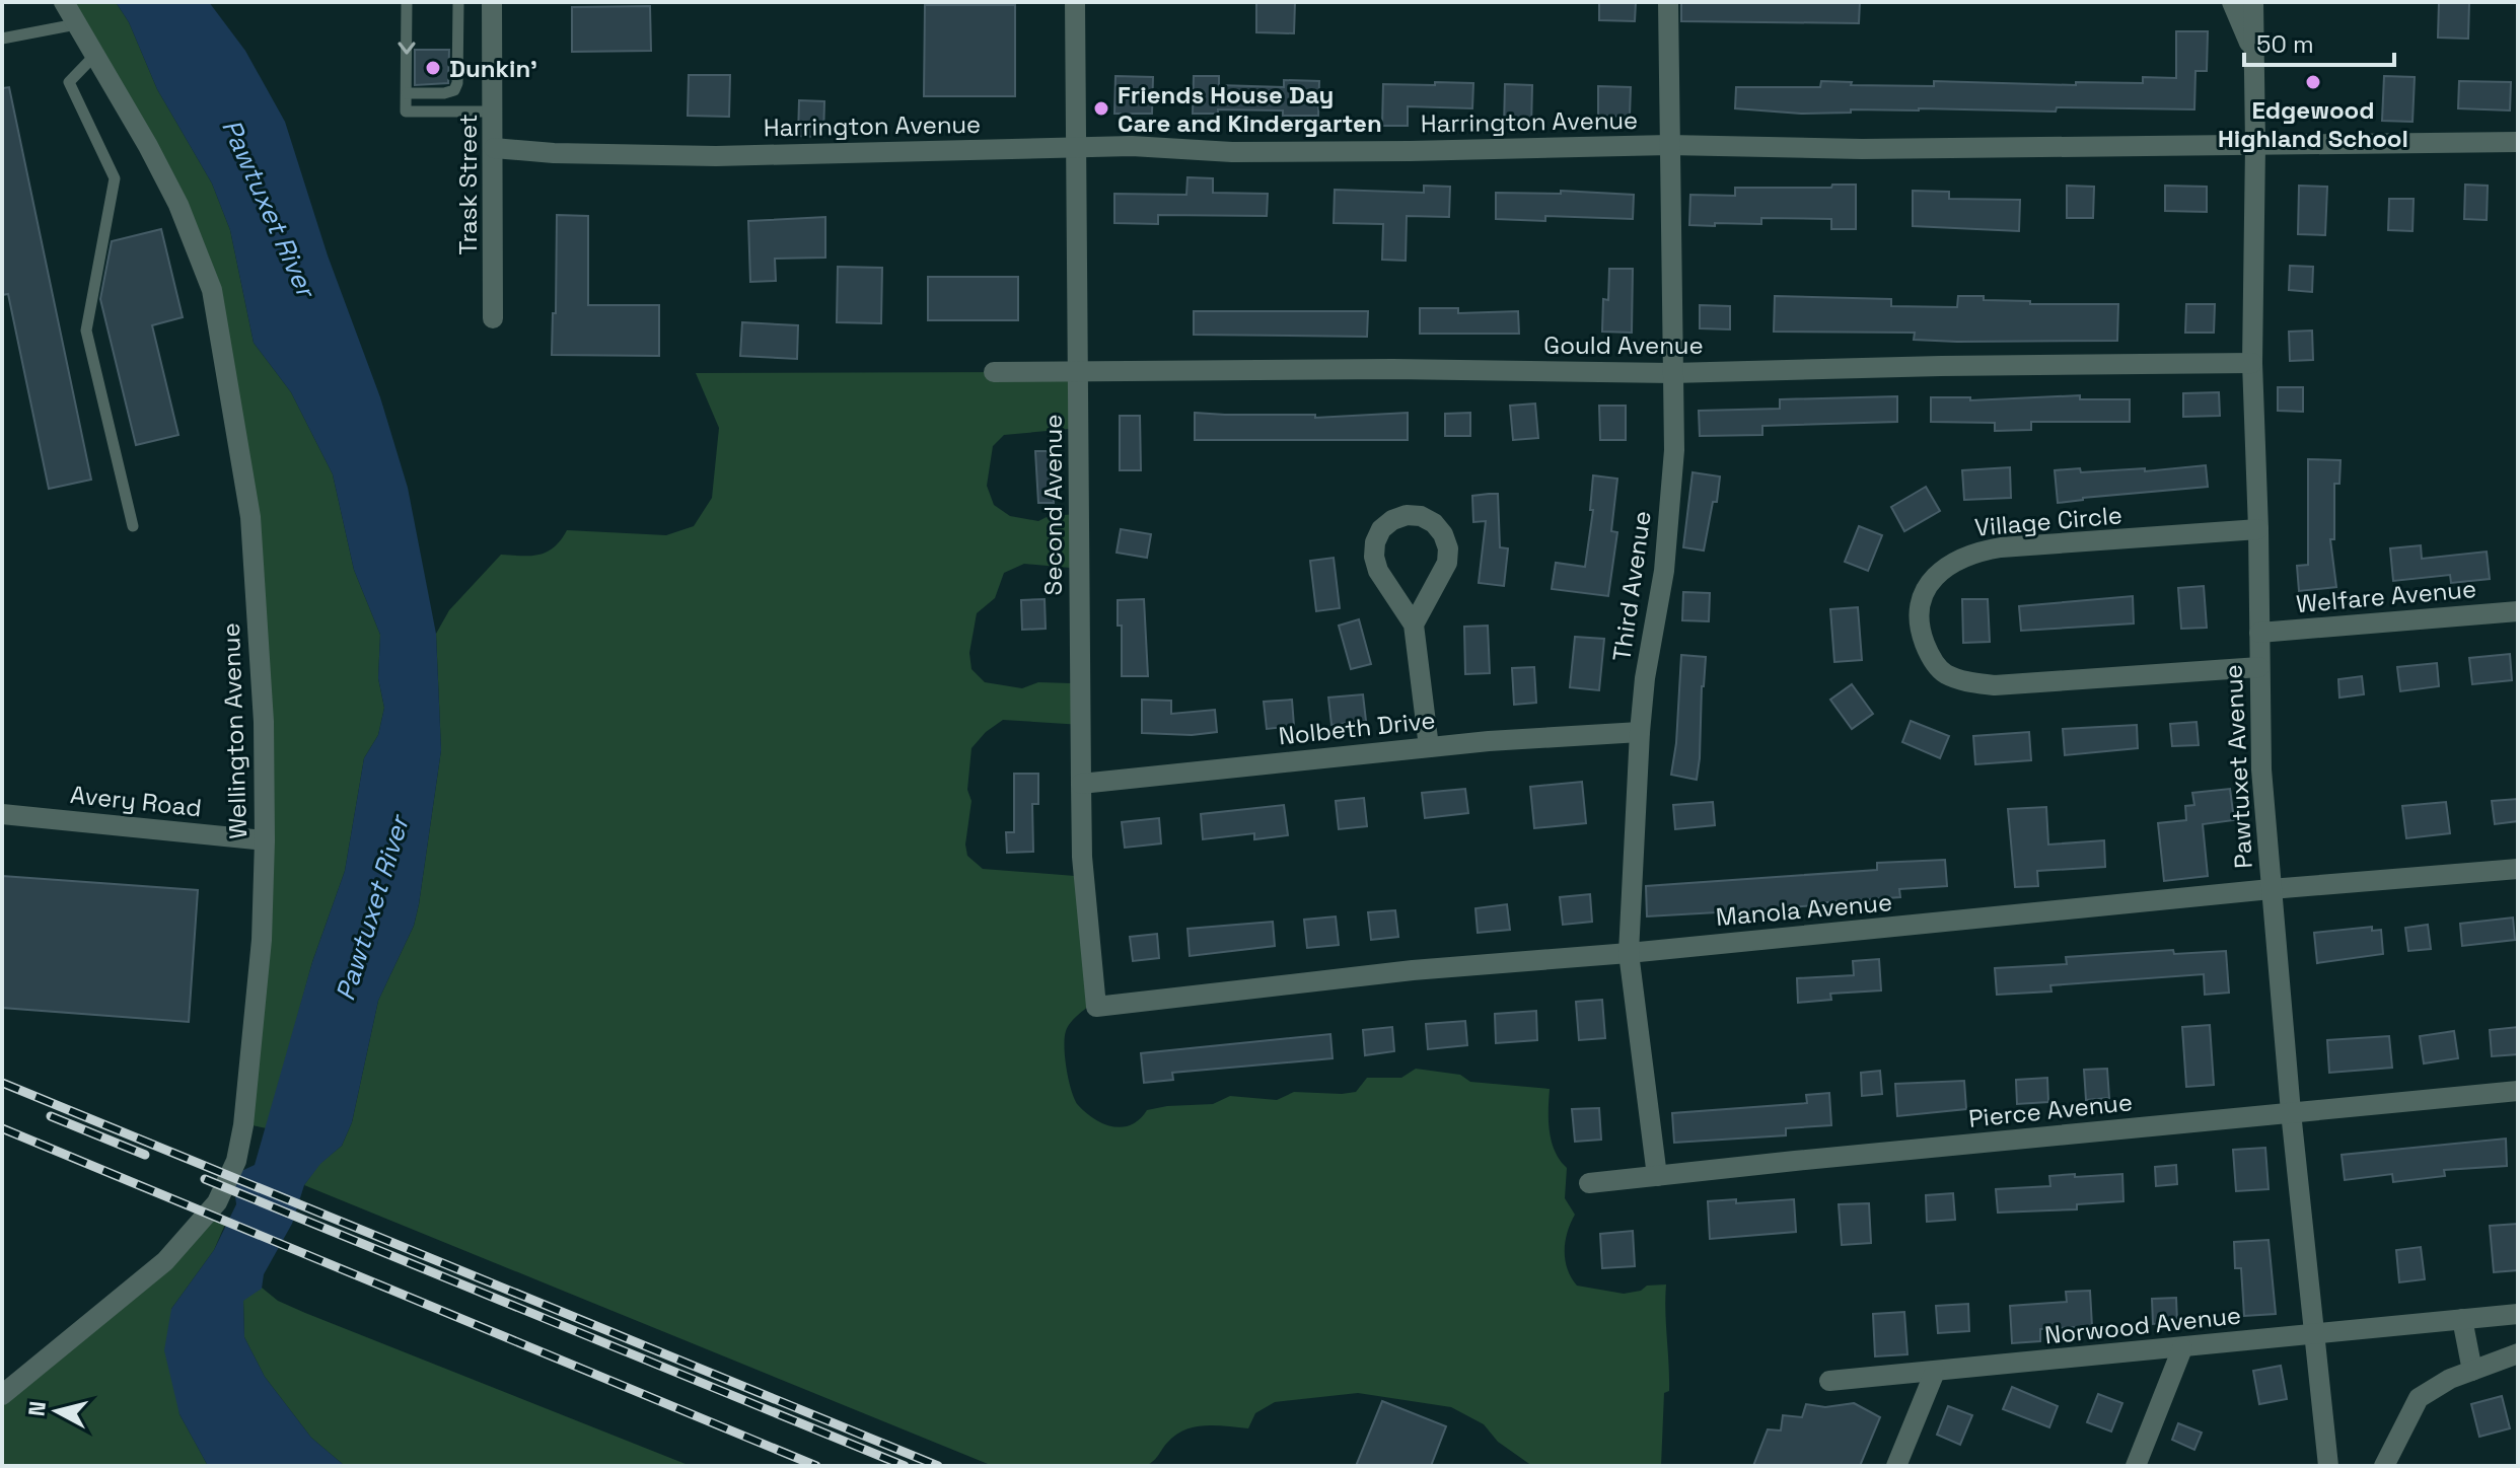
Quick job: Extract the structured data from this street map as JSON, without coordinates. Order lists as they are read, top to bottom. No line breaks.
{"streets":{"street":["Harrington Avenue","Trask Street","Gould Avenue","Second Avenue","Village Circle","Third Avenue","Welfare Avenue","Nolbeth Drive","Wellington Avenue","Pawtuxet Avenue","Avery Road","Manola Avenue","Pierce Avenue","Norwood Avenue"]},"crossings":[["Harrington Avenue","Trask Street"],["Harrington Avenue","Second Avenue"],["Harrington Avenue","Third Avenue"],["Harrington Avenue","Pawtuxet Avenue"],["Gould Avenue","Second Avenue"],["Gould Avenue","Third Avenue"],["Gould Avenue","Pawtuxet Avenue"],["Second Avenue","Nolbeth Drive"],["Second Avenue","Manola Avenue"],["Village Circle","Pawtuxet Avenue"],["Third Avenue","Nolbeth Drive"],["Third Avenue","Manola Avenue"],["Third Avenue","Pierce Avenue"],["Welfare Avenue","Pawtuxet Avenue"],["Wellington Avenue","Avery Road"],["Pawtuxet Avenue","Manola Avenue"],["Pawtuxet Avenue","Pierce Avenue"],["Pawtuxet Avenue","Norwood Avenue"]],"water":["Pawtuxet River"],"places":["Dunkin'","Edgewood Highland School","Friends House Day Care and Kindergarten"],"scale_bar":"50 m","north":"left"}
